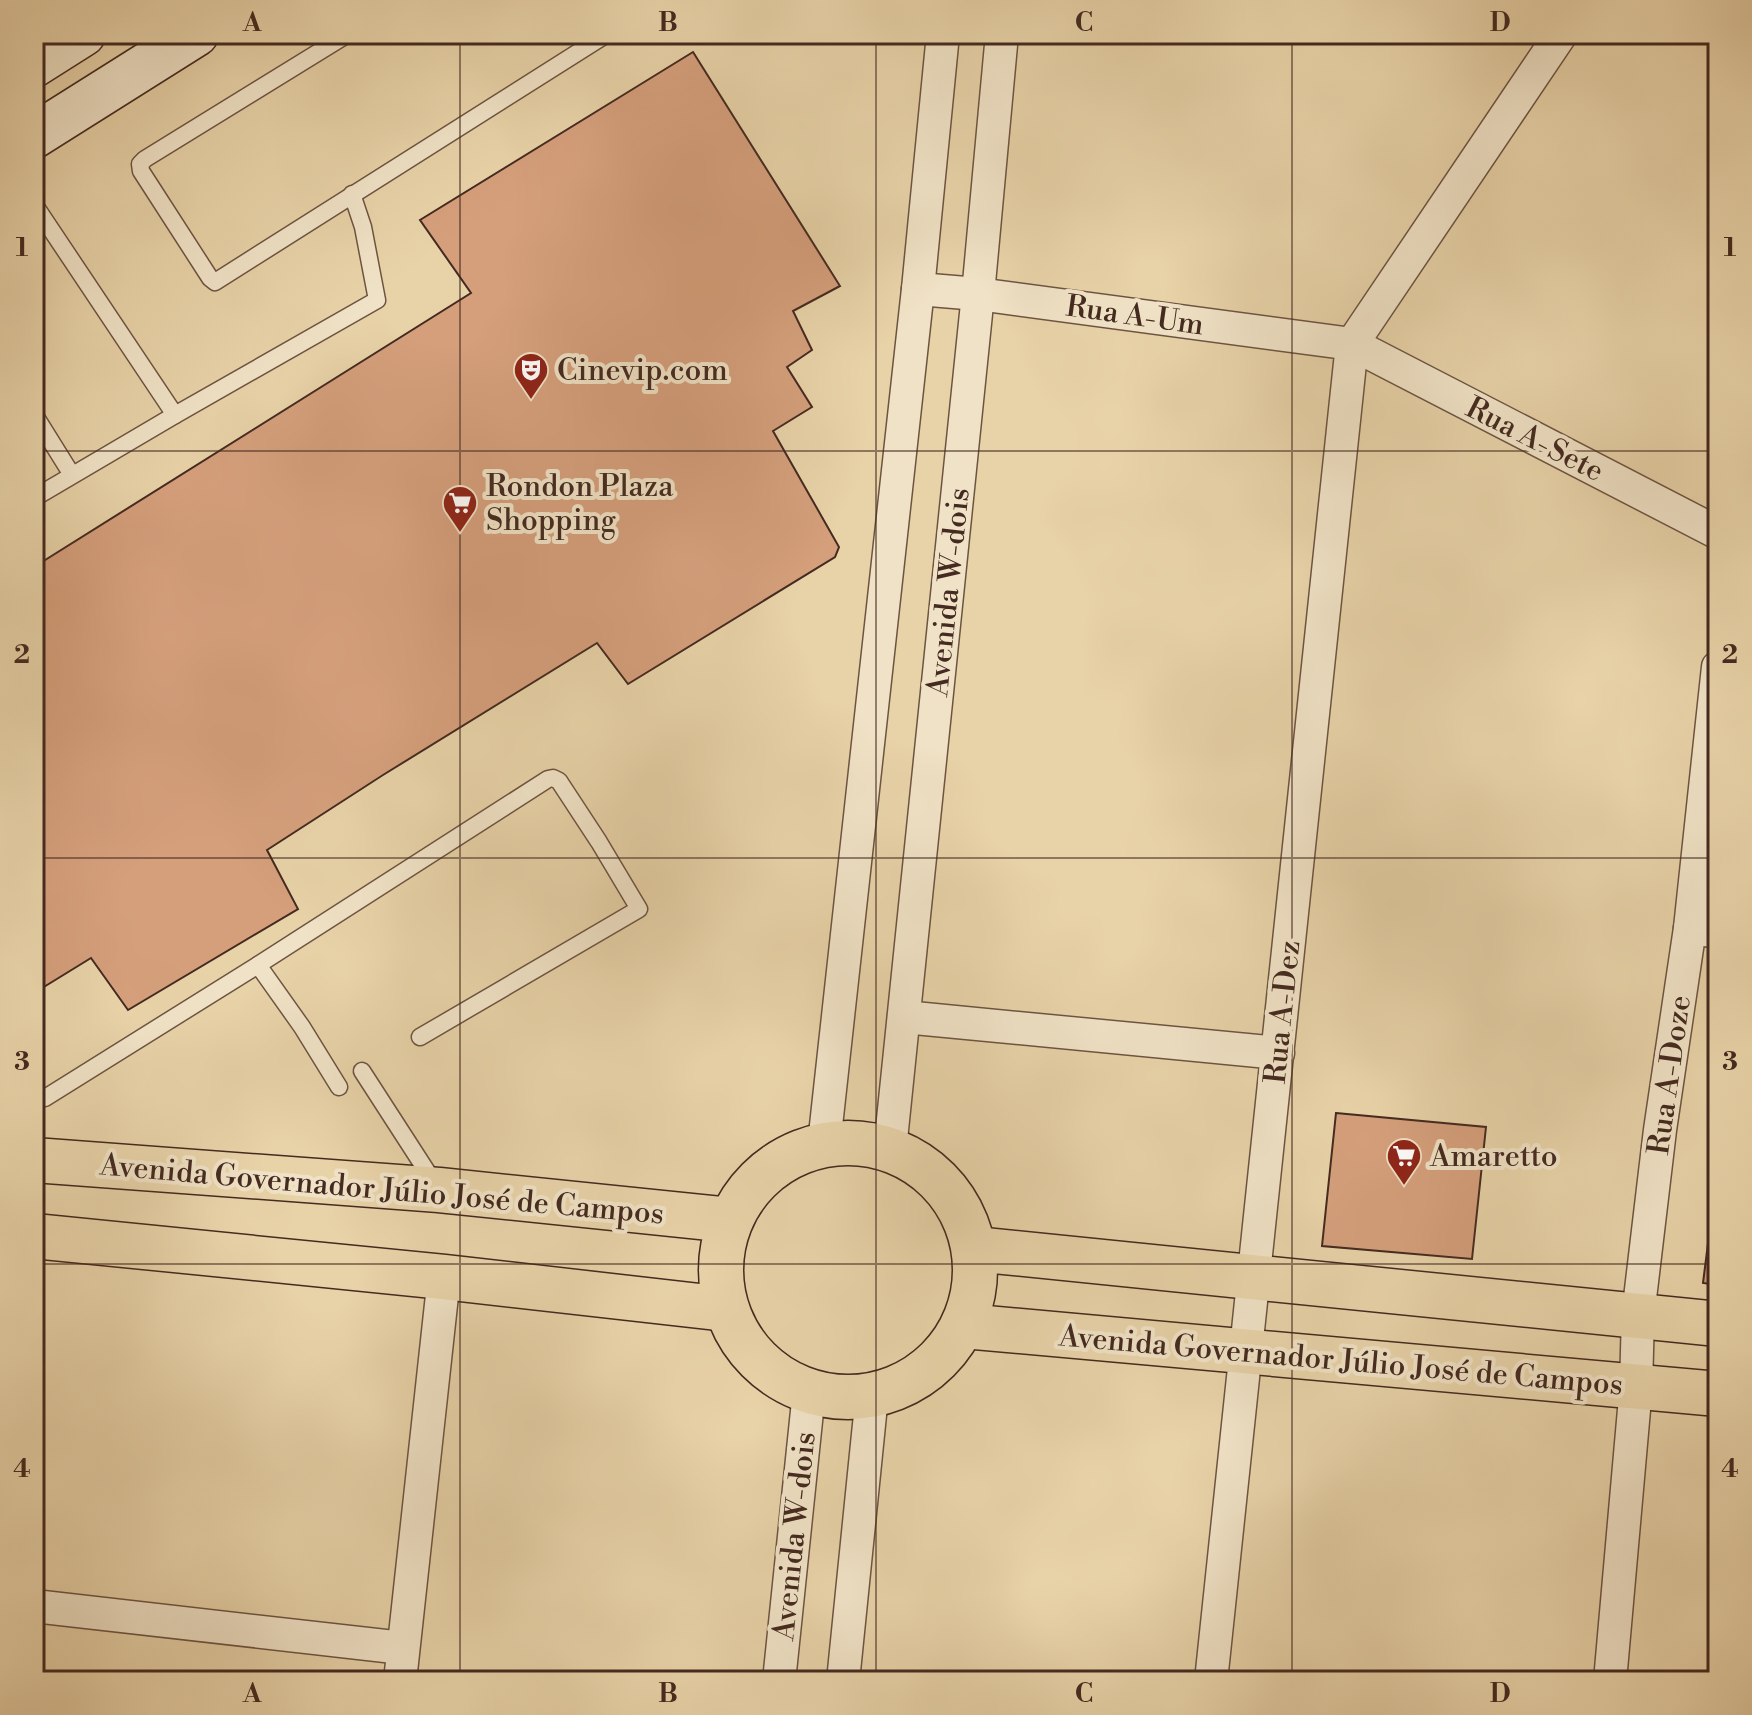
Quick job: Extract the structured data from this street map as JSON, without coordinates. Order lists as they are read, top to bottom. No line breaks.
{"streets":{"main road":["Avenida Governador Júlio José de Campos"],"street":["Rua A-Um","Rua A-Sete","Avenida W-dois","Rua A-Dez","Rua A-Doze"]},"crossings":[["Rua A-Um","Rua A-Sete"],["Rua A-Um","Avenida W-dois"],["Rua A-Um","Rua A-Dez"],["Rua A-Sete","Rua A-Dez"],["Avenida W-dois","Avenida Governador Júlio José de Campos"],["Rua A-Dez","Avenida Governador Júlio José de Campos"],["Rua A-Doze","Avenida Governador Júlio José de Campos"]],"places":{"theatre":["Cinevip.com"],"supermarket":["Rondon Plaza Shopping","Amaretto"]},"grid":{"columns":["A","B","C","D"],"rows":["1","2","3","4"]}}
